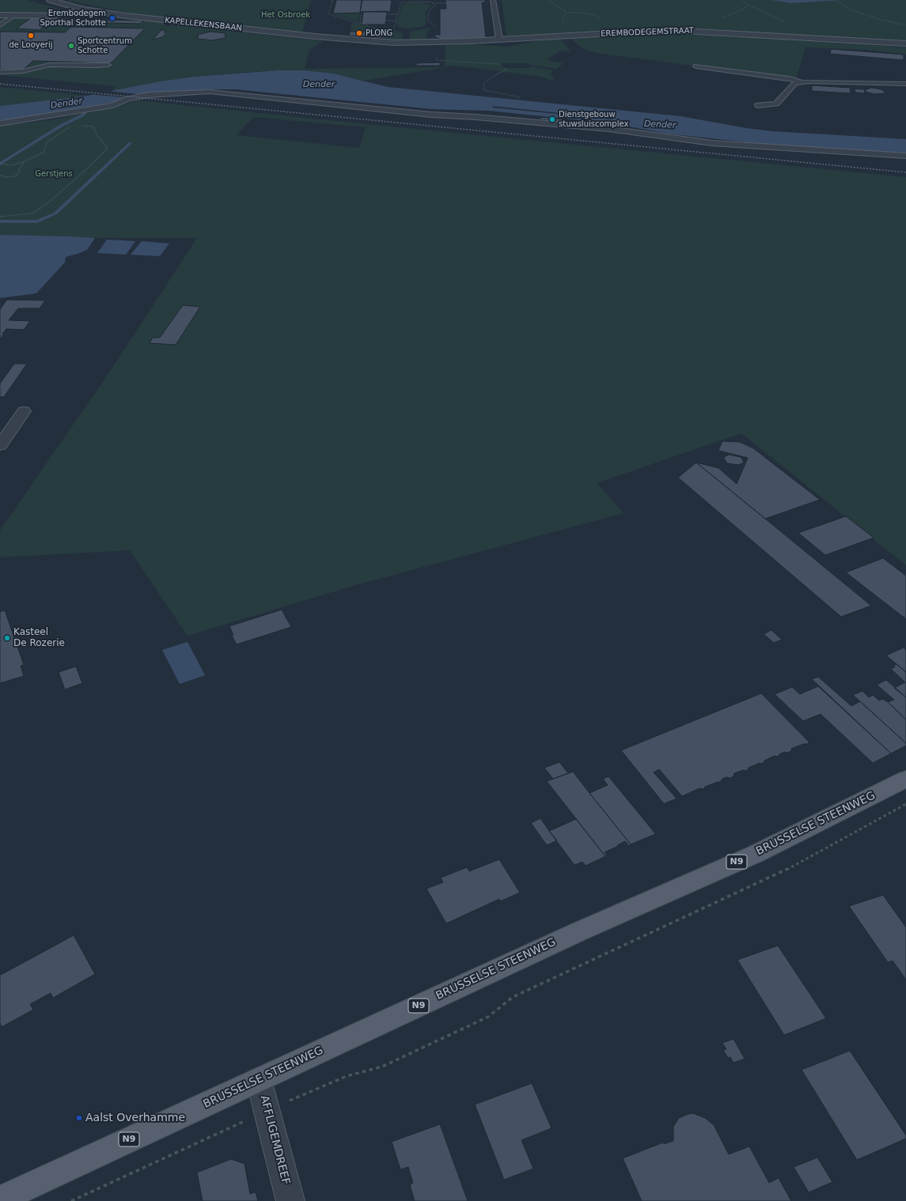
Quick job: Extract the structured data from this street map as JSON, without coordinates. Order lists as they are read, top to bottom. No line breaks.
{"streets":{"main road":["BRUSSELSE STEENWEG","N9"],"street":["KAPELLEKENSBAAN","EREMBODEGEMSTRAAT","AFFLIGEMDREEF"]},"crossings":[["KAPELLEKENSBAAN","EREMBODEGEMSTRAAT"],["BRUSSELSE STEENWEG","AFFLIGEMDREEF"]],"water":["Dender"],"parks":["Het Osbroek","Gerstjens"],"places":["Erembodegem Sporthal Schotte","PLONG","de Looyerij","Sportcentrum Schotte","Dienstgebouw stuwsluiscomplex","Kasteel De Rozerie","Aalst Overhamme"]}
